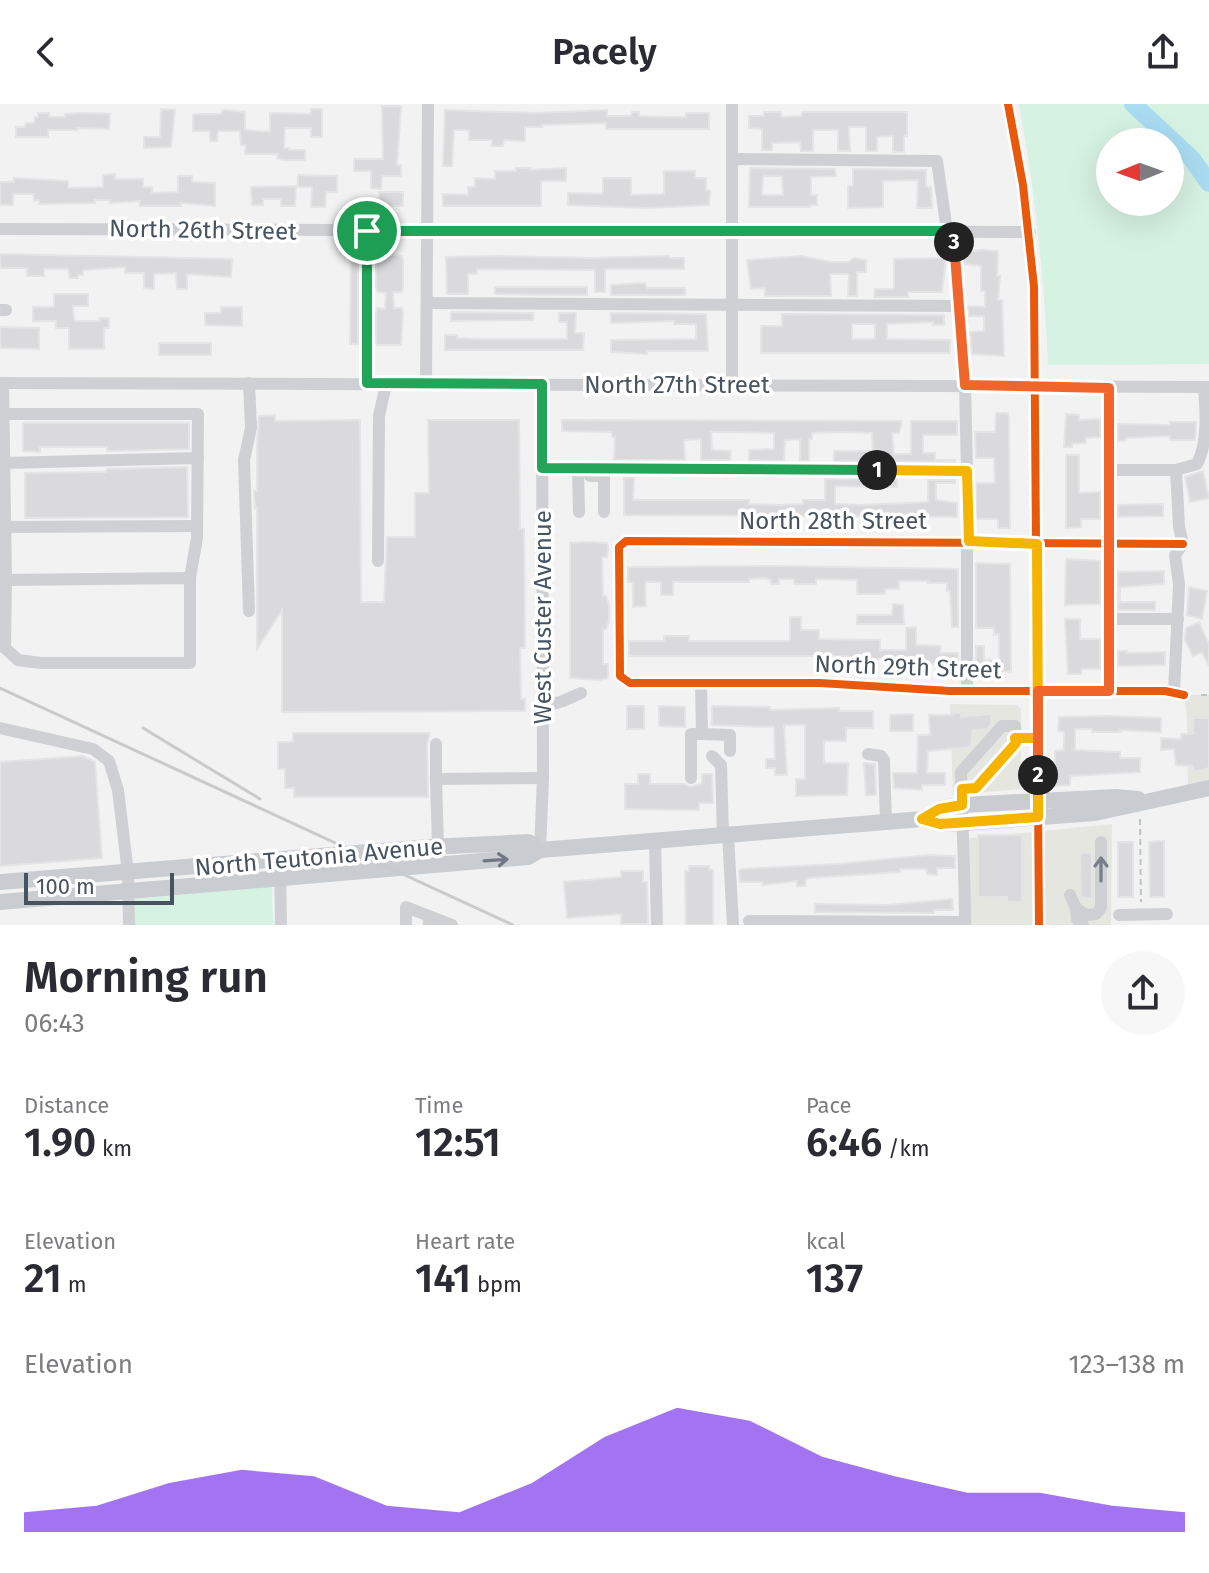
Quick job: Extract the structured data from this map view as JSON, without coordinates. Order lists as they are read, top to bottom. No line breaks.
{"streets":{"main road":["North Teutonia Avenue"],"street":["North 26th Street","North 27th Street","North 28th Street","West Custer Avenue","North 29th Street"]},"crossings":[["North 27th Street","West Custer Avenue"],["North 28th Street","North 29th Street"],["West Custer Avenue","North Teutonia Avenue"]],"scale_bar":"100 m","north":"left","page":{"header":"Pacely","pins":["3","1","2"],"scale":"100 m","heading":["Morning run","06:43"],"stats":[["Distance","1.90 km"],["Time","12:51"],["Pace","6:46 /km"],["Elevation","21 m"],["Heart rate","141 bpm"],["kcal","137"]],"chart":["Elevation","123–138 m"]}}
